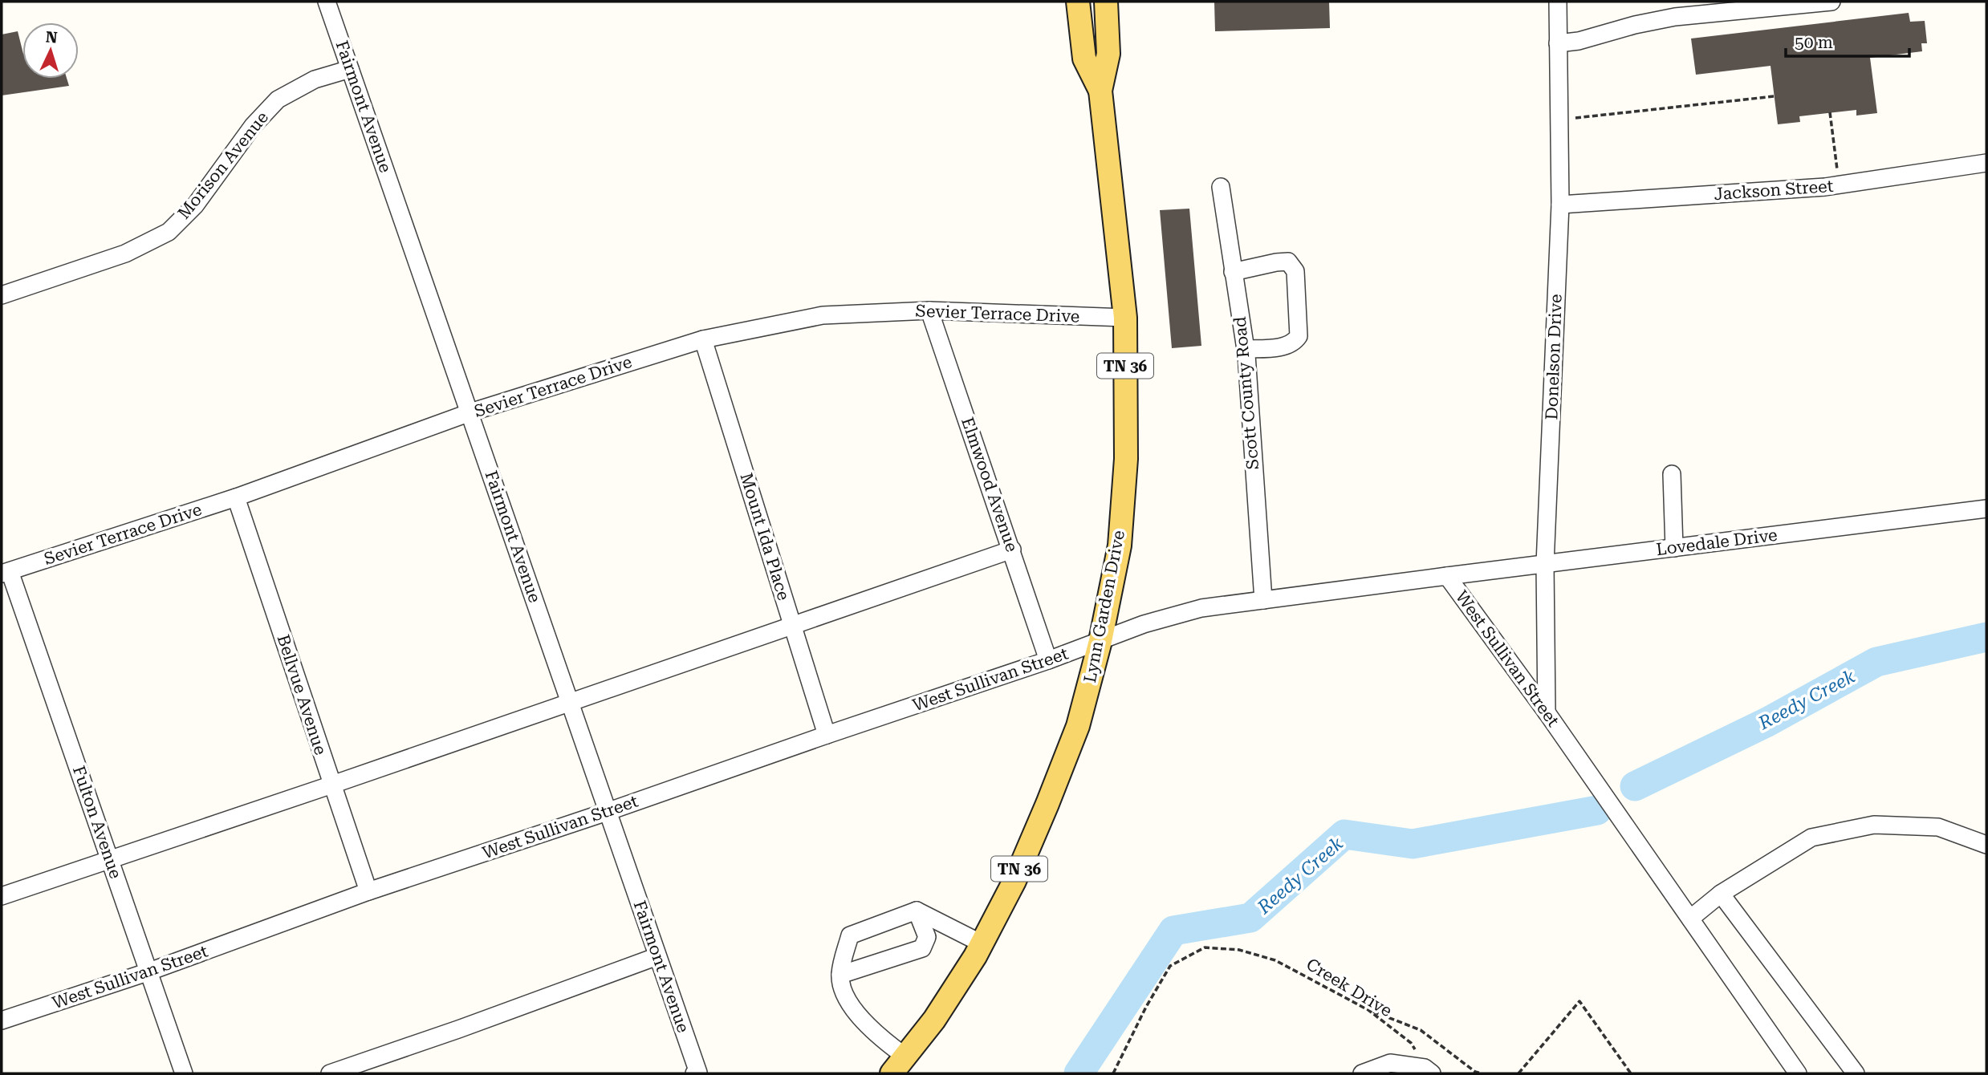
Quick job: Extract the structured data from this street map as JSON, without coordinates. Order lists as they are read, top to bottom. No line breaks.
{"streets":{"main road":["TN 36","Lynn Garden Drive"],"street":["Fairmont Avenue","Morison Avenue","Jackson Street","Sevier Terrace Drive","Donelson Drive","Scott County Road","Elmwood Avenue","Mount Ida Place","Lovedale Drive","West Sullivan Street","Bellvue Avenue","Fulton Avenue"],"path":["Creek Drive"]},"crossings":[["Fairmont Avenue","Morison Avenue"],["Fairmont Avenue","Sevier Terrace Drive"],["Fairmont Avenue","West Sullivan Street"],["Jackson Street","Donelson Drive"],["Sevier Terrace Drive","Elmwood Avenue"],["Sevier Terrace Drive","Mount Ida Place"],["Sevier Terrace Drive","Lynn Garden Drive"],["Sevier Terrace Drive","Bellvue Avenue"],["Sevier Terrace Drive","Fulton Avenue"],["Donelson Drive","Lovedale Drive"],["Donelson Drive","West Sullivan Street"],["Scott County Road","West Sullivan Street"],["Elmwood Avenue","West Sullivan Street"],["Mount Ida Place","West Sullivan Street"],["Lovedale Drive","West Sullivan Street"],["Lynn Garden Drive","West Sullivan Street"],["West Sullivan Street","Bellvue Avenue"],["West Sullivan Street","Fulton Avenue"]],"water":["Reedy Creek"],"scale_bar":"50 m","north":"top"}
